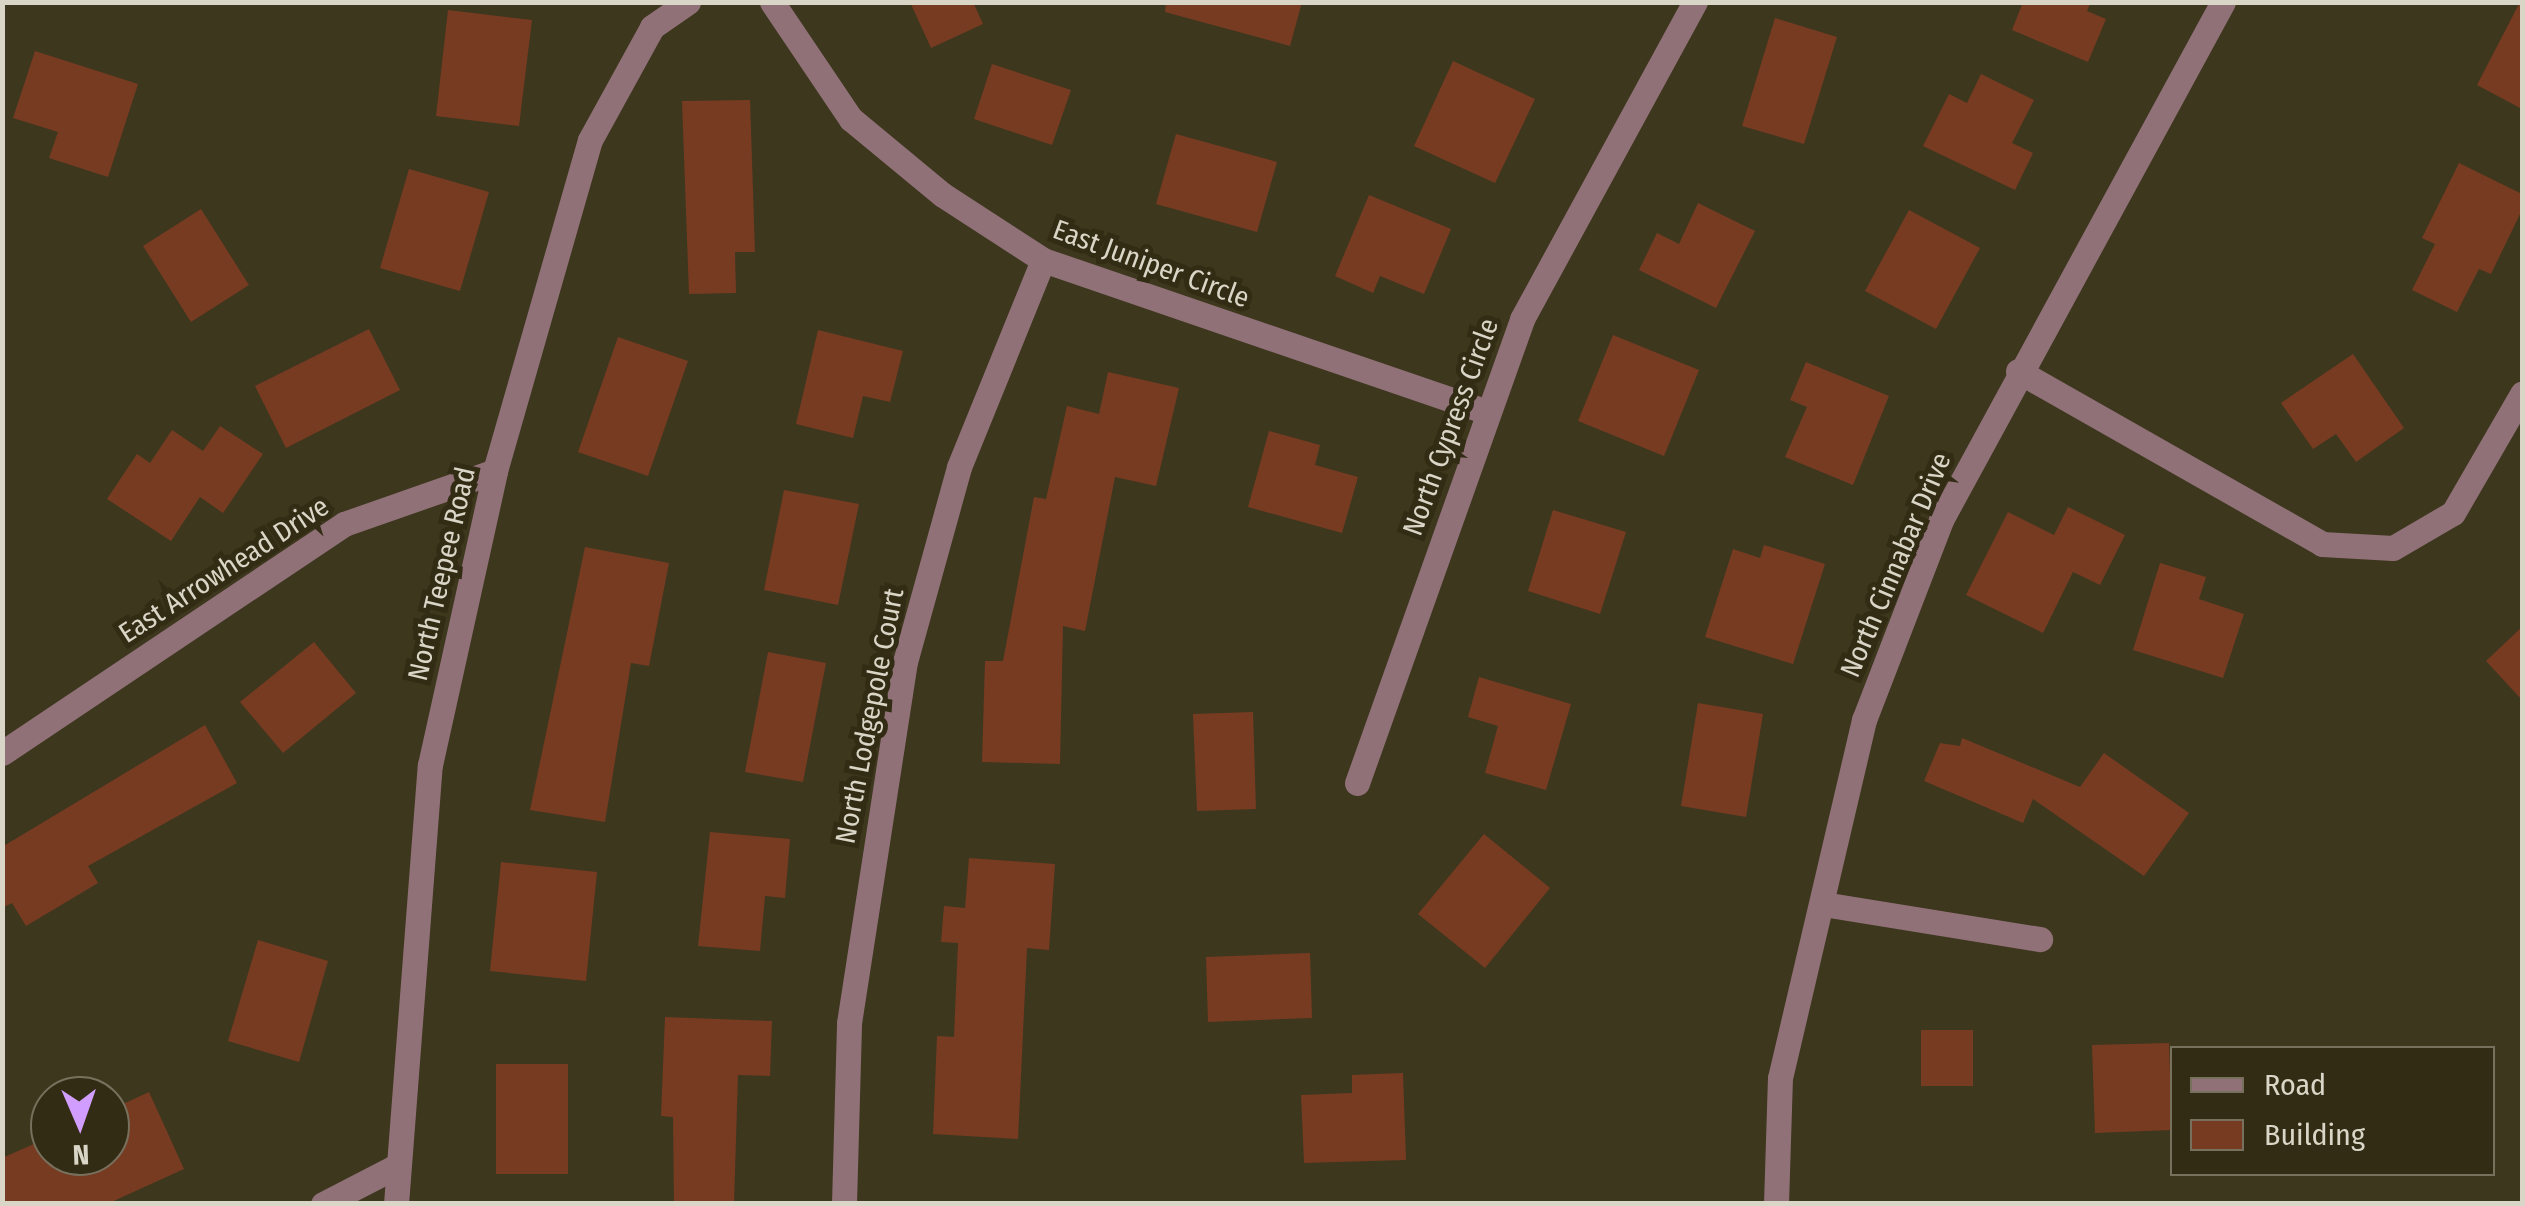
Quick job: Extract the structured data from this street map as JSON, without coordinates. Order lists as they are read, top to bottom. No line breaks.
{"streets":{"street":["East Juniper Circle","North Cypress Circle","North Cinnabar Drive","East Arrowhead Drive","North Teepee Road","North Lodgepole Court"]},"crossings":[["East Juniper Circle","North Cypress Circle"],["East Juniper Circle","North Lodgepole Court"],["East Arrowhead Drive","North Teepee Road"]],"legend":["Road","Building"],"north":"bottom"}
